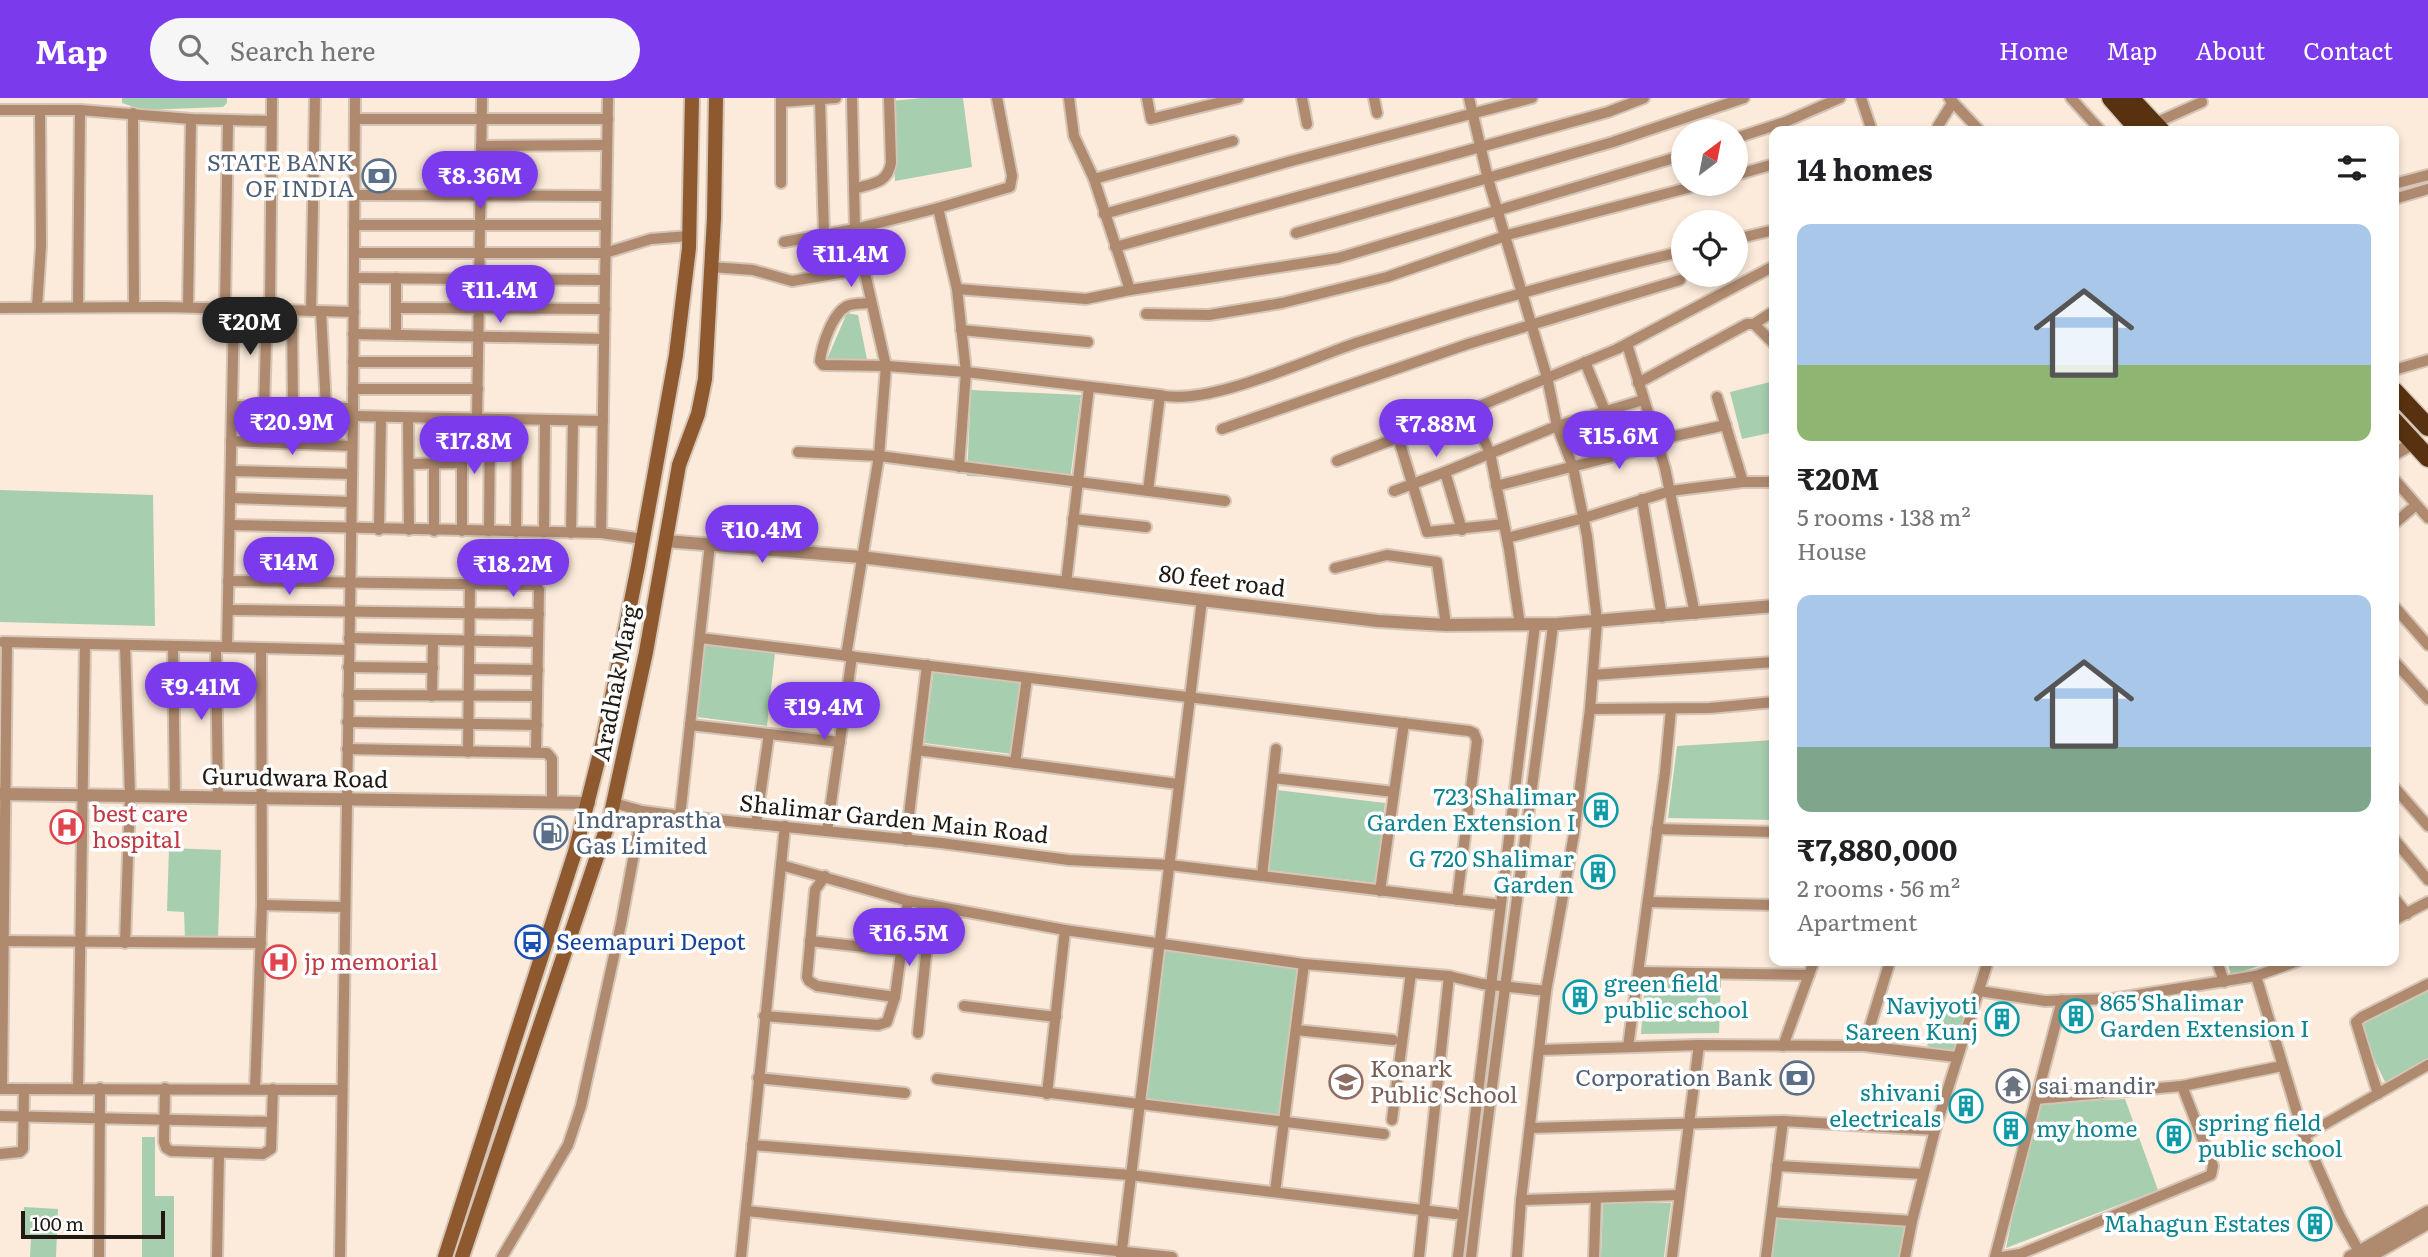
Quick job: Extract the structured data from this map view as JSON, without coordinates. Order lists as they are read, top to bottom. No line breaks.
{"streets":{"main road":["Aradhak Marg"],"street":["80 feet road","Gurudwara Road","Shalimar Garden Main Road"]},"crossings":[["80 feet road","Aradhak Marg"],["Aradhak Marg","Gurudwara Road"],["Aradhak Marg","Shalimar Garden Main Road"]],"places":{"bank":["STATE BANK OF INDIA","Corporation Bank"],"building":["723 Shalimar Garden Extension I","G 720 Shalimar Garden","green field public school","865 Shalimar Garden Extension I","Navjyoti Sareen Kunj","shivani electricals","my home","spring field public school","Mahagun Estates"],"hospital":["best care hospital","jp memorial"],"fuel station":["Indraprastha Gas Limited"],"bus stop":["Seemapuri Depot"],"school or university":["Konark Public School"],"temple":["sai mandir"]},"scale_bar":"100 m","north":"top right","page":{"header":"Map","search":"Search here","nav":["Home","Map","About","Contact"],"heading":"14 homes","price":["₹8.36M","₹11.4M","₹11.4M","₹20M","₹20.9M","₹7.88M","₹15.6M","₹17.8M","₹10.4M","₹14M","₹18.2M","₹9.41M","₹19.4M","₹16.5M"],"list":[{"name":"₹20M","note":"5 rooms · 138 m² · House"},{"name":"₹7,880,000","note":"2 rooms · 56 m² · Apartment"}],"scale":"100 m"}}
